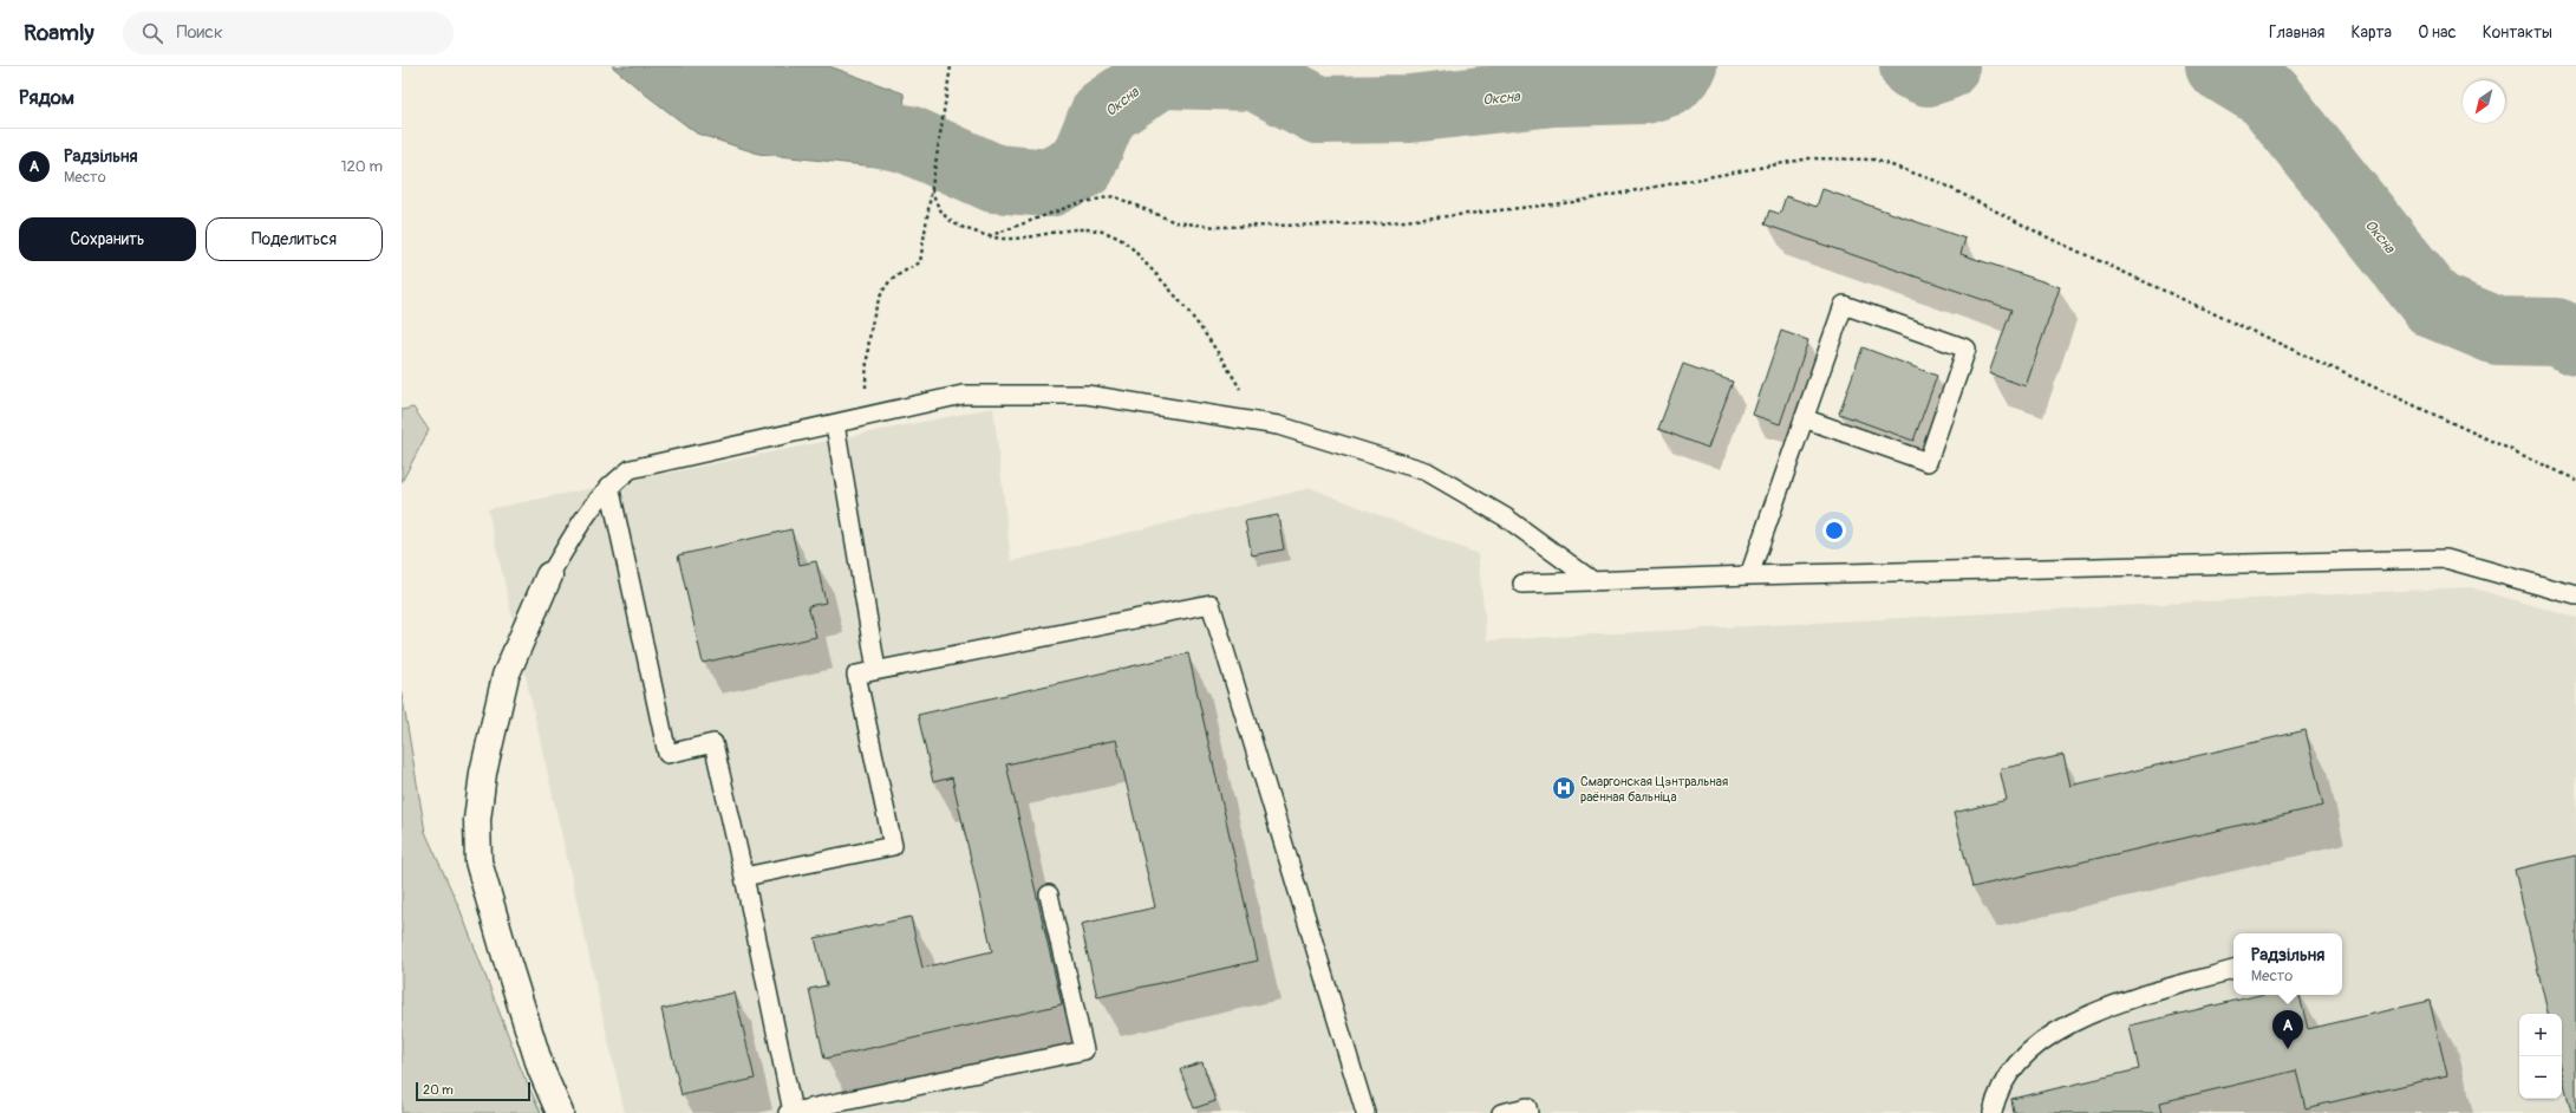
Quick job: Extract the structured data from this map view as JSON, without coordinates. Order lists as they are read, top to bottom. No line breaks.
{"water":["Оксна"],"places":{"hospital":["Смаргонская Цэнтральная раённая бальніца"]},"scale_bar":"20 m","north":"bottom left","page":{"header":"Roamly","search":"Поиск","nav":["Главная","Карта","О нас","Контакты"],"heading":"Рядом","list":[{"mark":"A","name":"Радзільня","note":"Место","value":"120 m"}],"buttons":["Сохранить","Поделиться"],"popup":["Радзільня","Место"],"pins":"A","map_buttons":["+","−"],"scale":"20 m"}}
